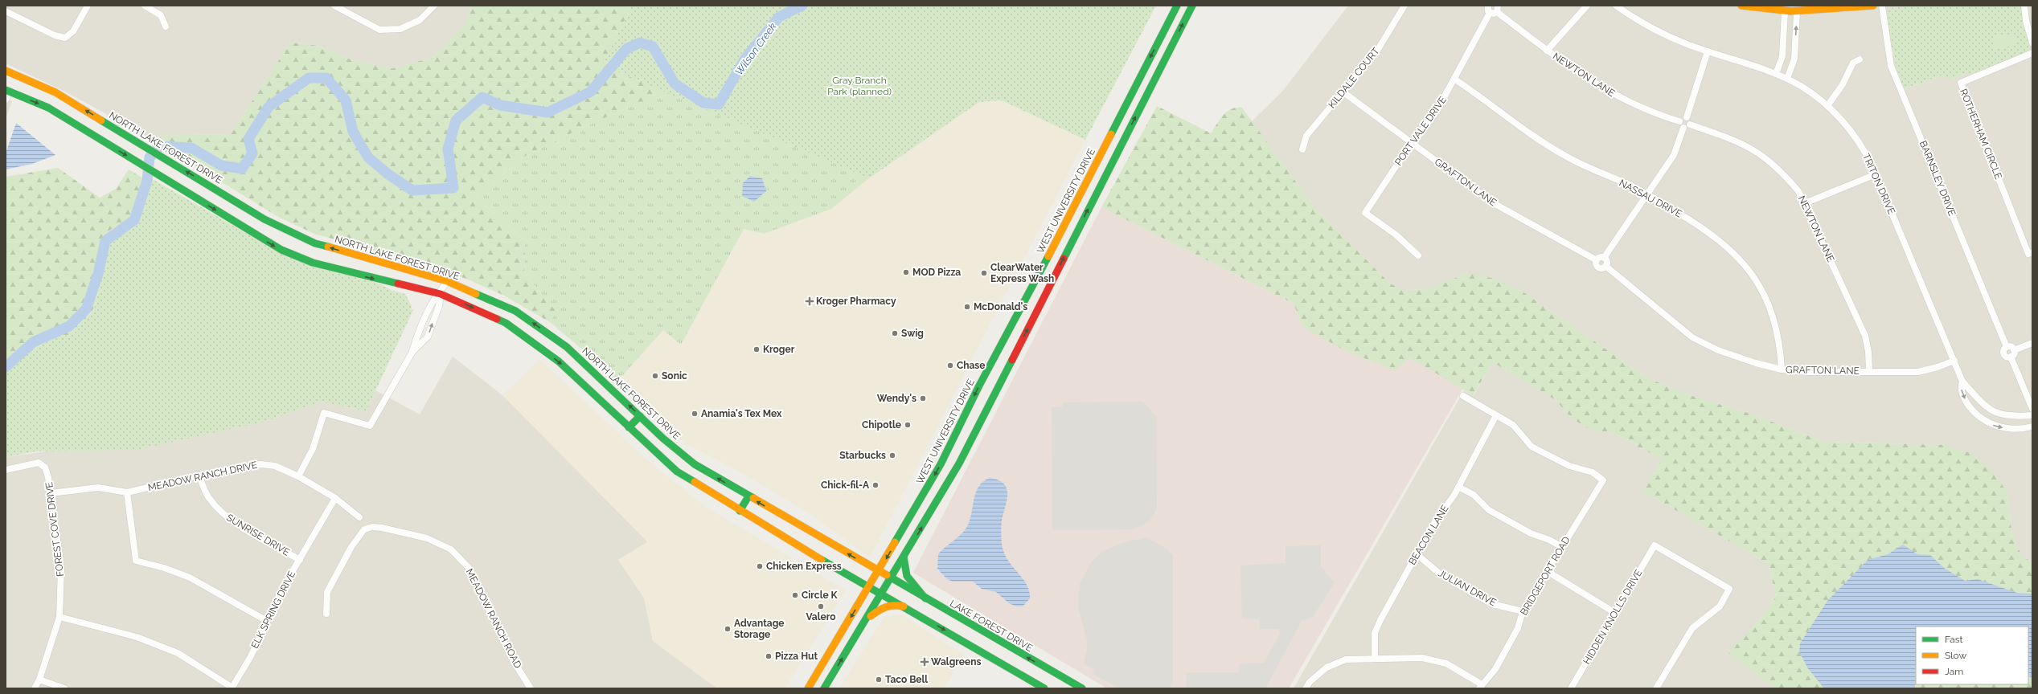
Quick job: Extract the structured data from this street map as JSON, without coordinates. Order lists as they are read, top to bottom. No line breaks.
{"streets":{"main road":["NORTH LAKE FOREST DRIVE","WEST UNIVERSITY DRIVE","LAKE FOREST DRIVE"],"street":["NEWTON LANE","KILDALE COURT","PORT VALE DRIVE","ROTHERHAM CIRCLE","BARNSLEY DRIVE","GRAFTON LANE","TRITON DRIVE","NASSAU DRIVE","MEADOW RANCH DRIVE","FOREST COVE DRIVE","SUNRISE DRIVE","BEACON LANE","BRIDGEPORT ROAD","JULIAN DRIVE","ELK SPRING DRIVE","HIDDEN KNOLLS DRIVE","MEADOW RANCH ROAD"]},"crossings":[["NEWTON LANE","GRAFTON LANE"],["KILDALE COURT","GRAFTON LANE"],["PORT VALE DRIVE","GRAFTON LANE"],["PORT VALE DRIVE","NASSAU DRIVE"],["NORTH LAKE FOREST DRIVE","WEST UNIVERSITY DRIVE"],["NORTH LAKE FOREST DRIVE","LAKE FOREST DRIVE"],["GRAFTON LANE","TRITON DRIVE"],["GRAFTON LANE","NASSAU DRIVE"],["MEADOW RANCH DRIVE","FOREST COVE DRIVE"],["MEADOW RANCH DRIVE","SUNRISE DRIVE"],["MEADOW RANCH DRIVE","ELK SPRING DRIVE"],["SUNRISE DRIVE","ELK SPRING DRIVE"],["BEACON LANE","BRIDGEPORT ROAD"],["BEACON LANE","JULIAN DRIVE"],["BRIDGEPORT ROAD","JULIAN DRIVE"]],"water":["Wilson Creek"],"parks":["Gray Branch Park (planned)"],"places":{"other":["MOD Pizza","ClearWater Express Wash","McDonald's","Swig","Kroger","Chase","Sonic","Wendy's","Anamia's Tex Mex","Chipotle","Starbucks","Chick-fil-A","Chicken Express","Circle K","Valero","Advantage Storage","Pizza Hut","Taco Bell"],"health":["Kroger Pharmacy","Walgreens"]},"legend":["Fast","Slow","Jam"]}
